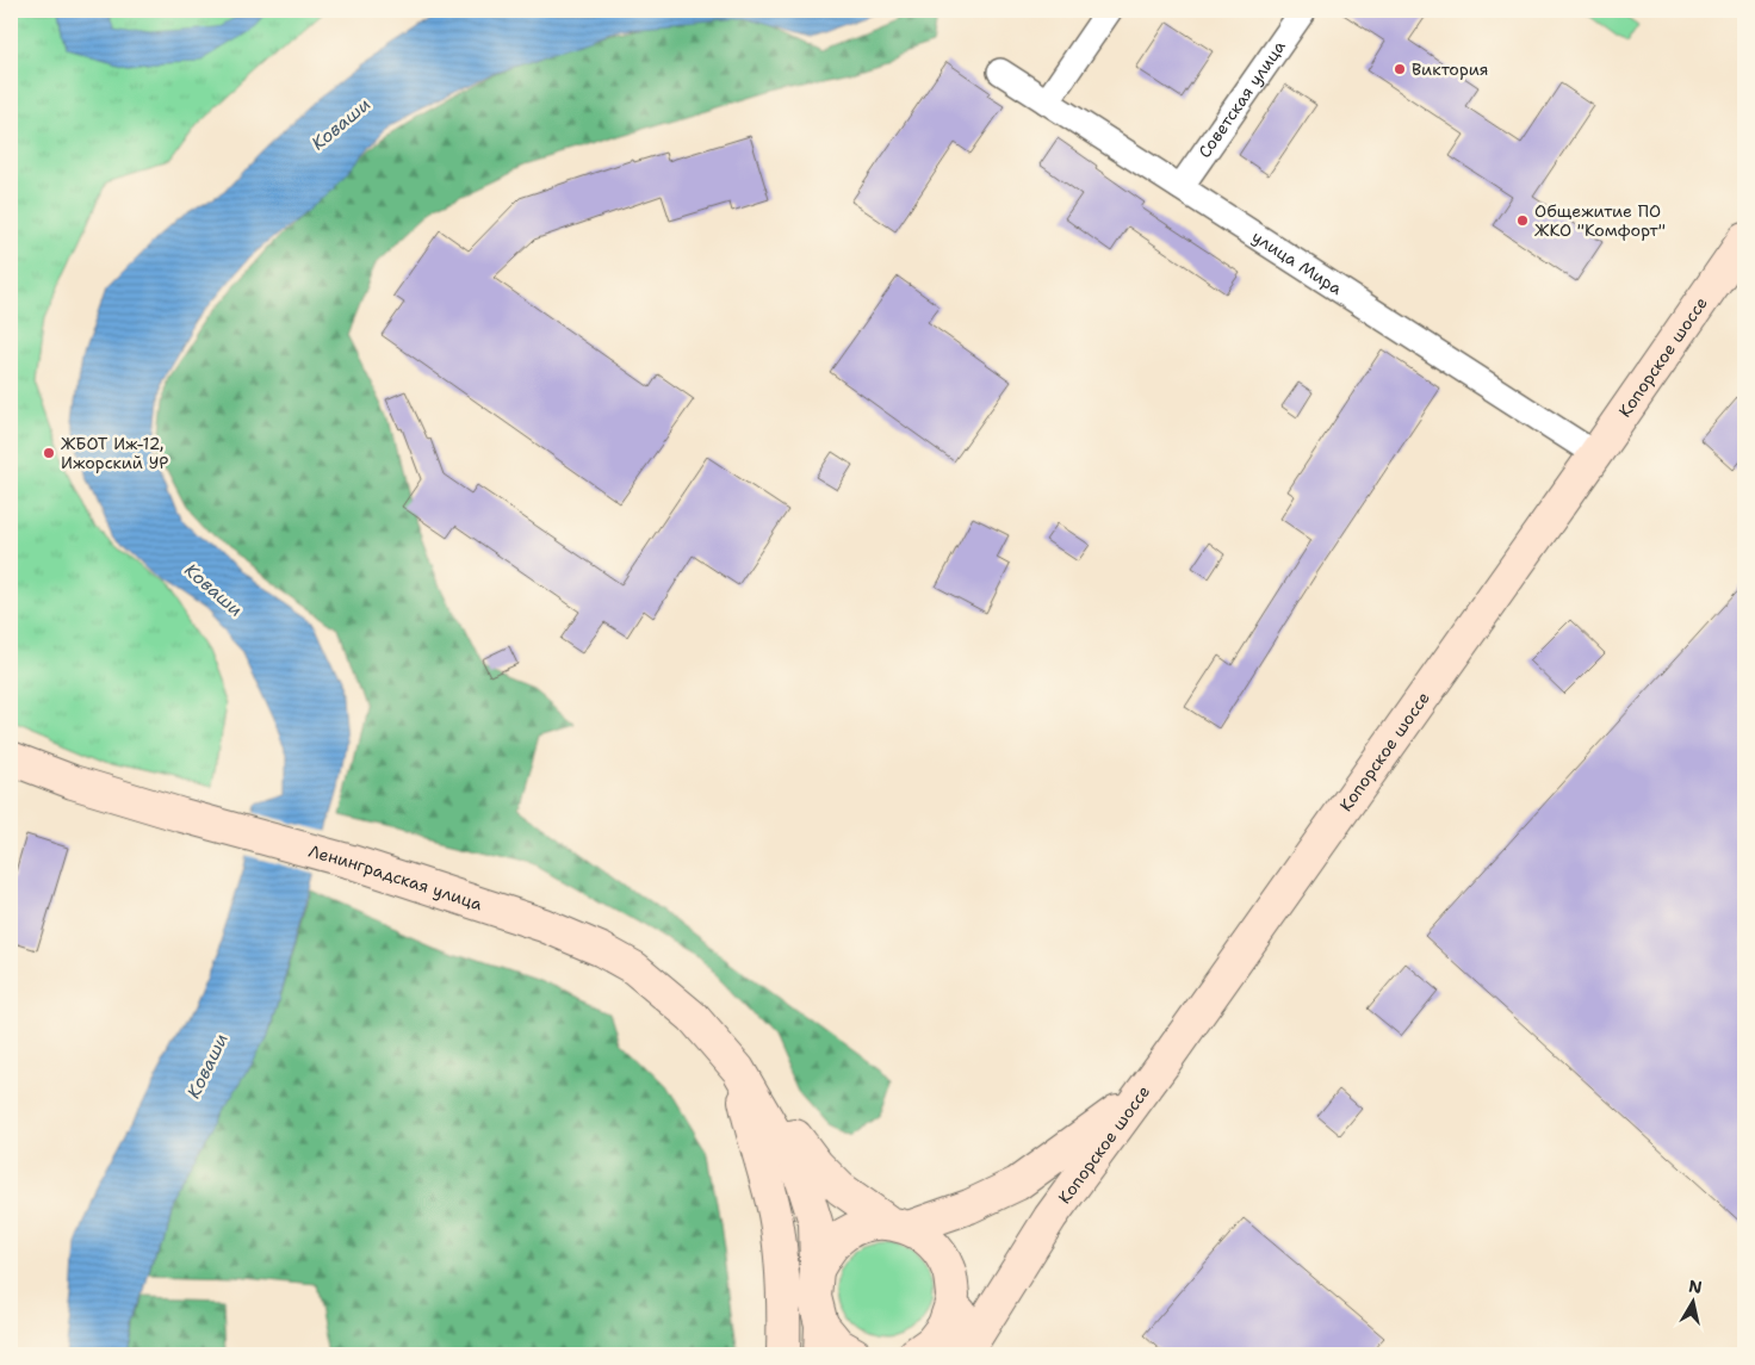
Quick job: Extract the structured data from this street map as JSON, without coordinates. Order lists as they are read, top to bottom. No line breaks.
{"streets":{"main road":["Копорское шоссе","Ленинградская улица"],"street":["Советская улица","улица Мира"]},"crossings":[["Советская улица","улица Мира"],["улица Мира","Копорское шоссе"]],"water":["Коваши"],"places":["Виктория","Общежитие ПО ЖКО \"Комфорт\"","ЖБОТ Иж-12, Ижорский УР"],"north":"top"}
